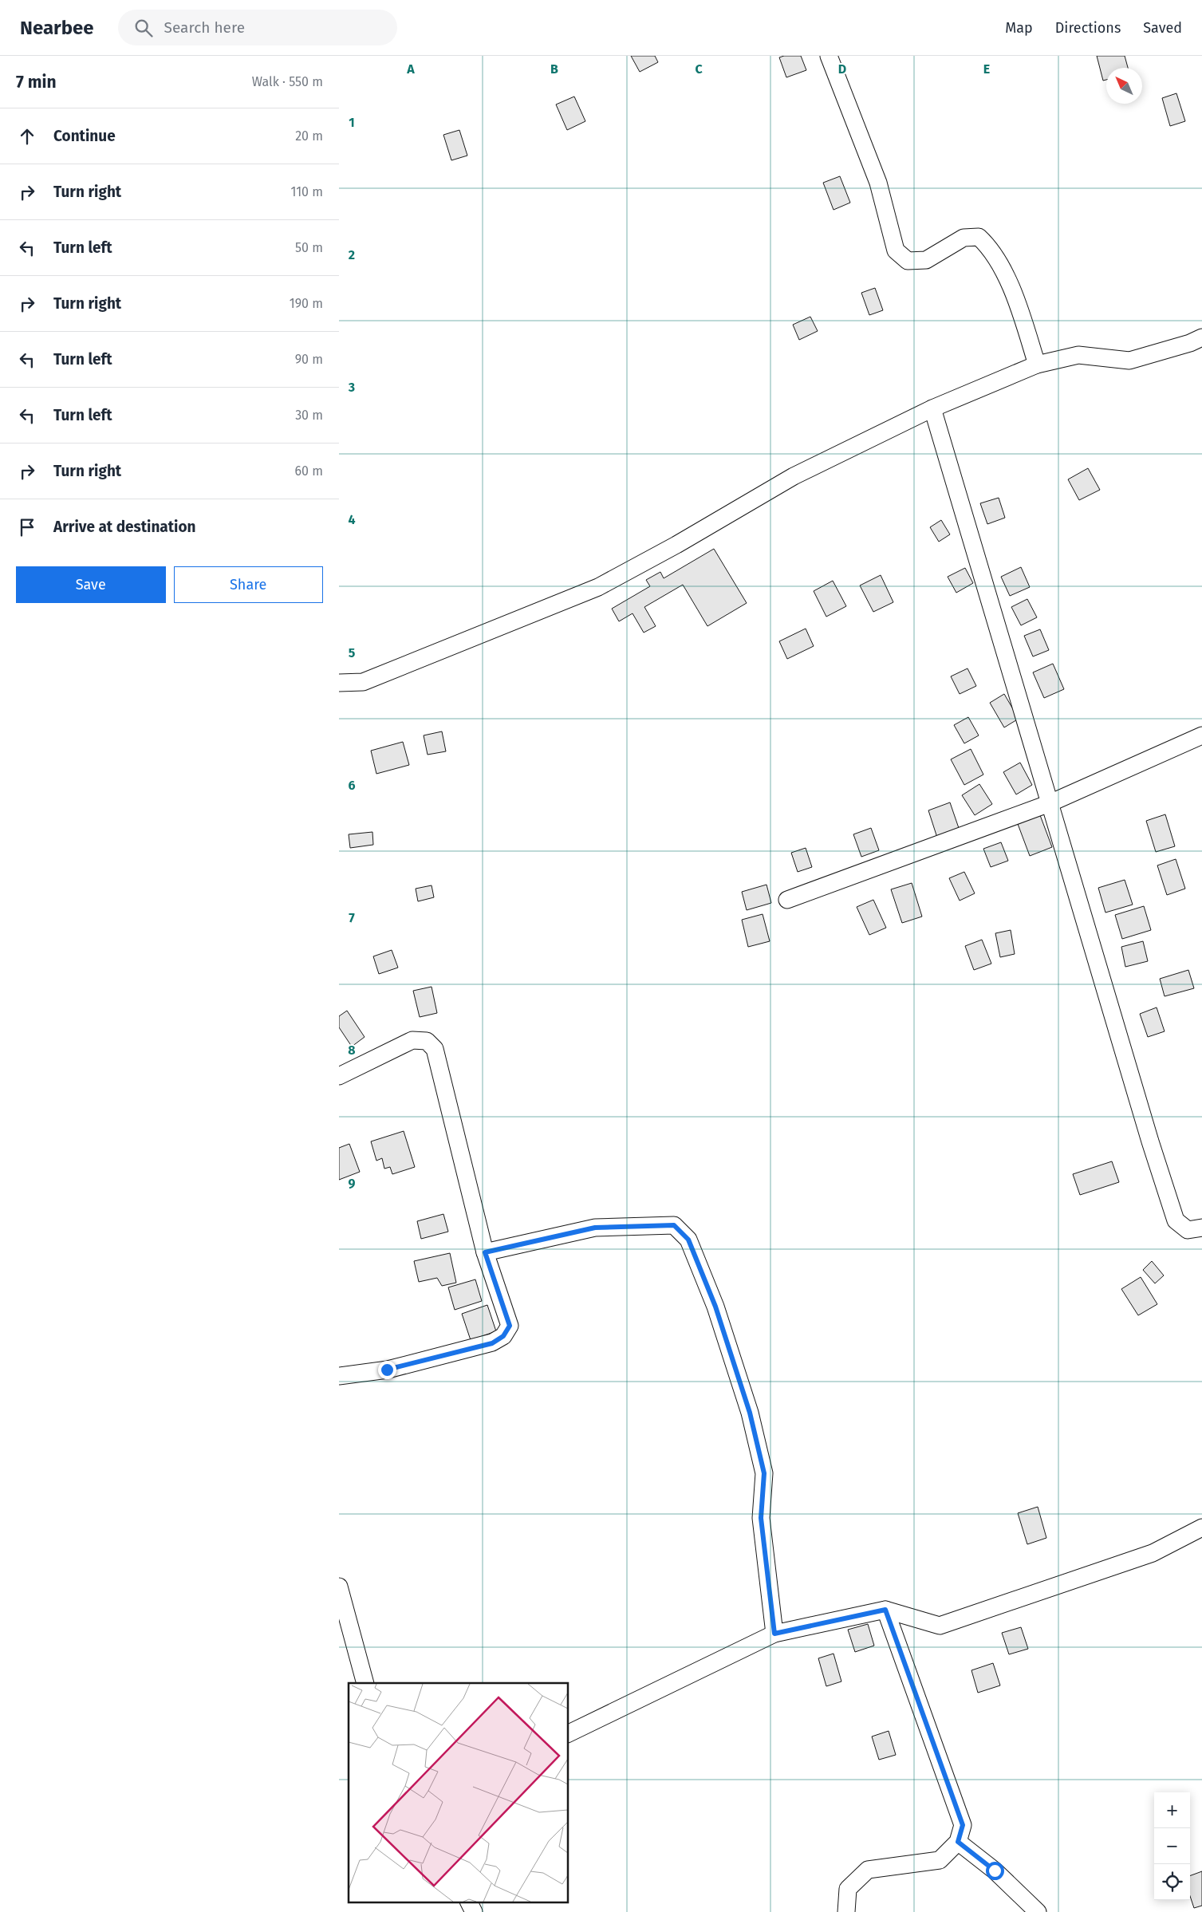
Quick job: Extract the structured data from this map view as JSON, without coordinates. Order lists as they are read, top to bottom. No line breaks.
{"north":"top left","page":{"header":"Nearbee","search":"Search here","nav":["Map","Directions","Saved"],"heading":["7 min","Walk · 550 m"],"list":[["Continue","20 m"],["Turn right","110 m"],["Turn left","50 m"],["Turn right","190 m"],["Turn left","90 m"],["Turn left","30 m"],["Turn right","60 m"],"Arrive at destination"],"buttons":["Save","Share"],"map_buttons":["+","−"]},"grid":{"columns":["A","B","C","D","E"],"rows":["1","2","3","4","5","6","7","8","9"]}}
